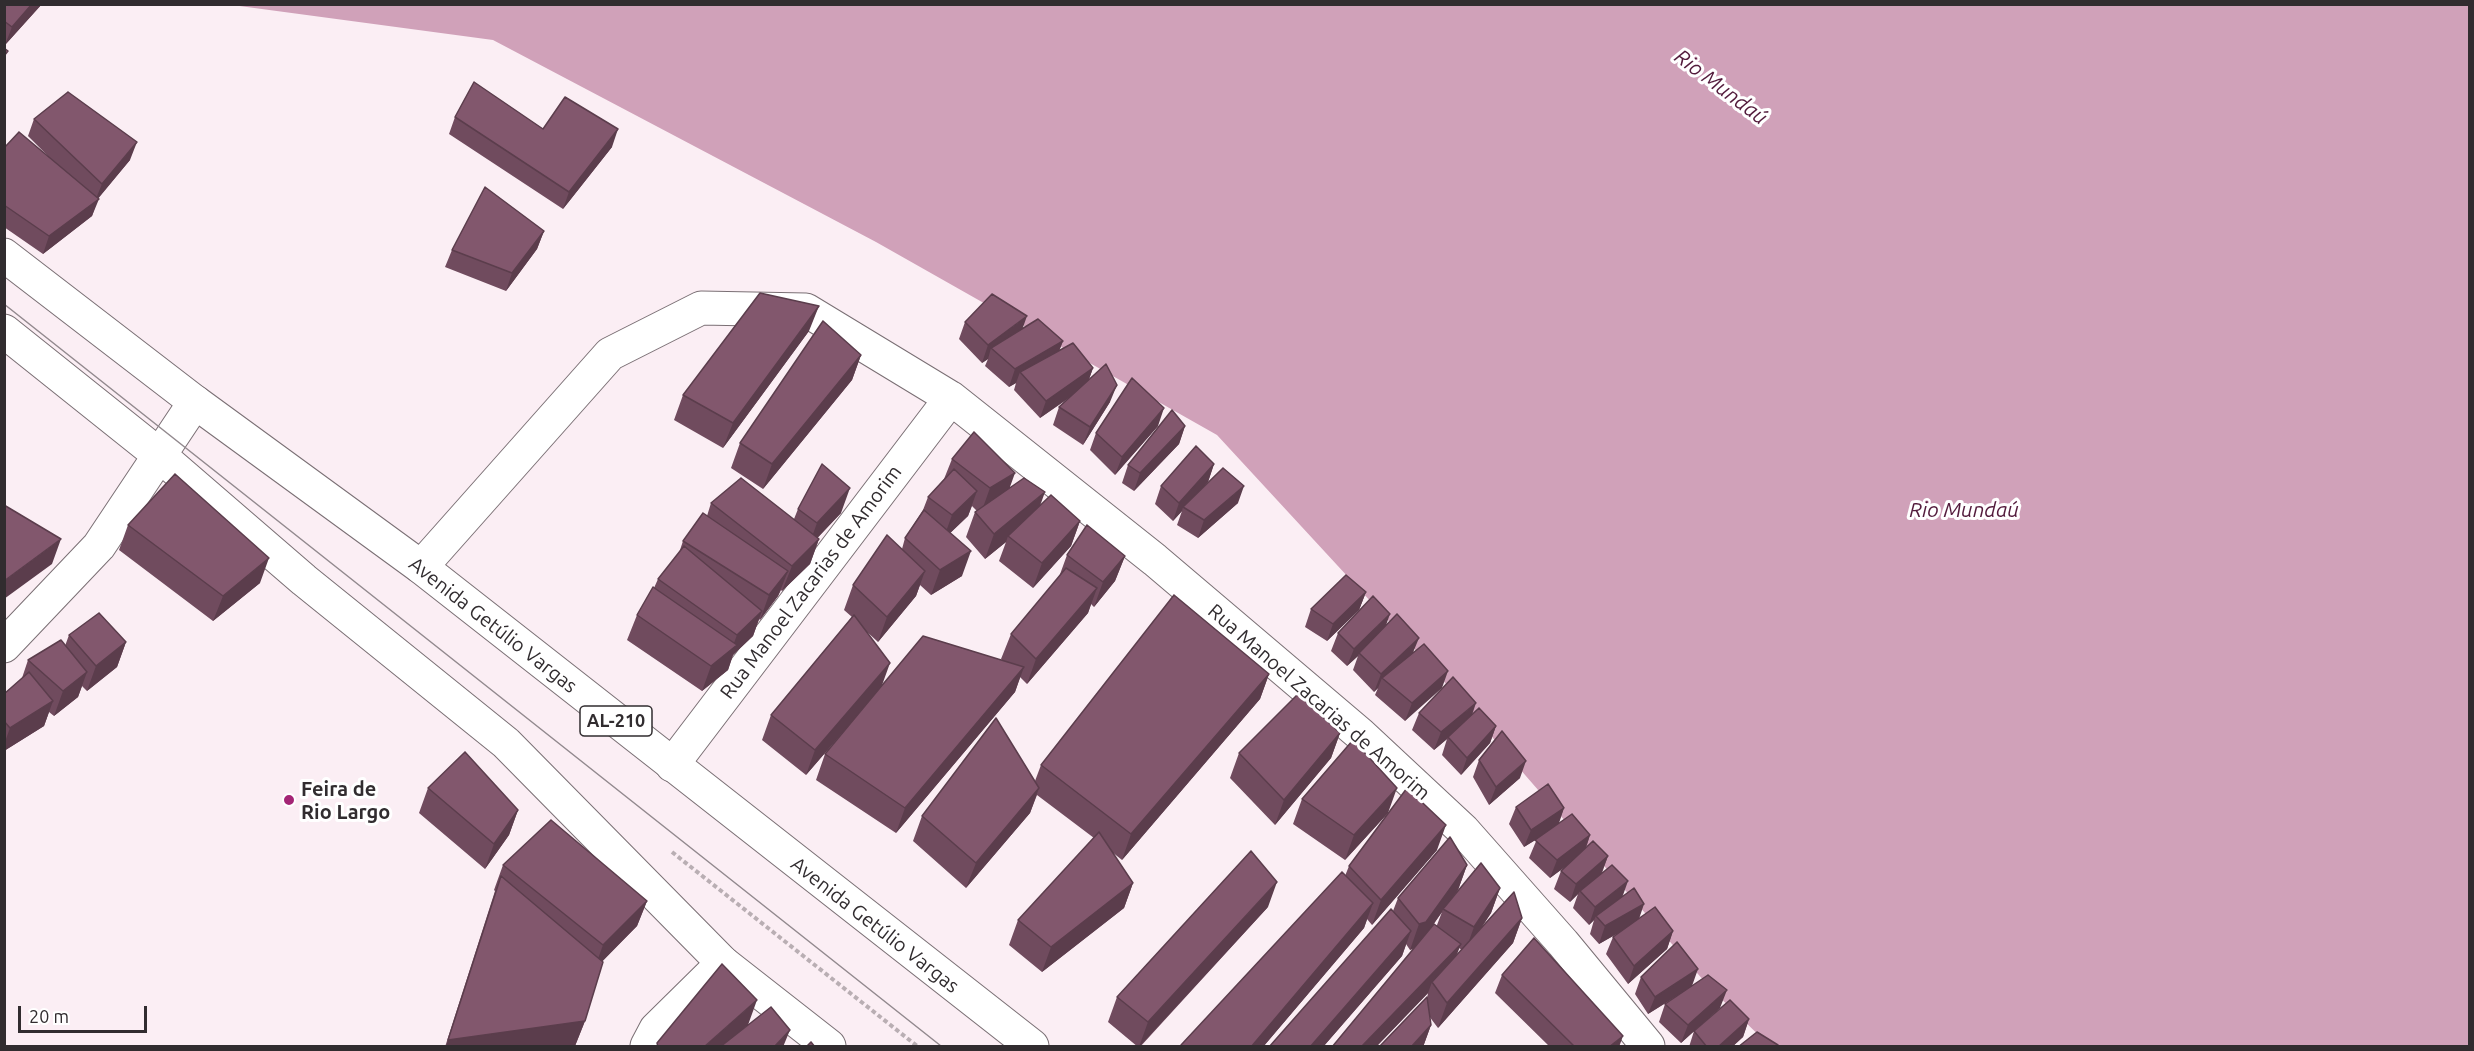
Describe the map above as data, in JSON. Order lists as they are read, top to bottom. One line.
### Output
{"streets":{"main road":["Rua Manoel Zacarias de Amorim","Avenida Getúlio Vargas","AL-210"]},"crossings":[["Rua Manoel Zacarias de Amorim","Avenida Getúlio Vargas"]],"water":["Rio Mundaú"],"places":["Feira de Rio Largo"],"scale_bar":"20 m"}
